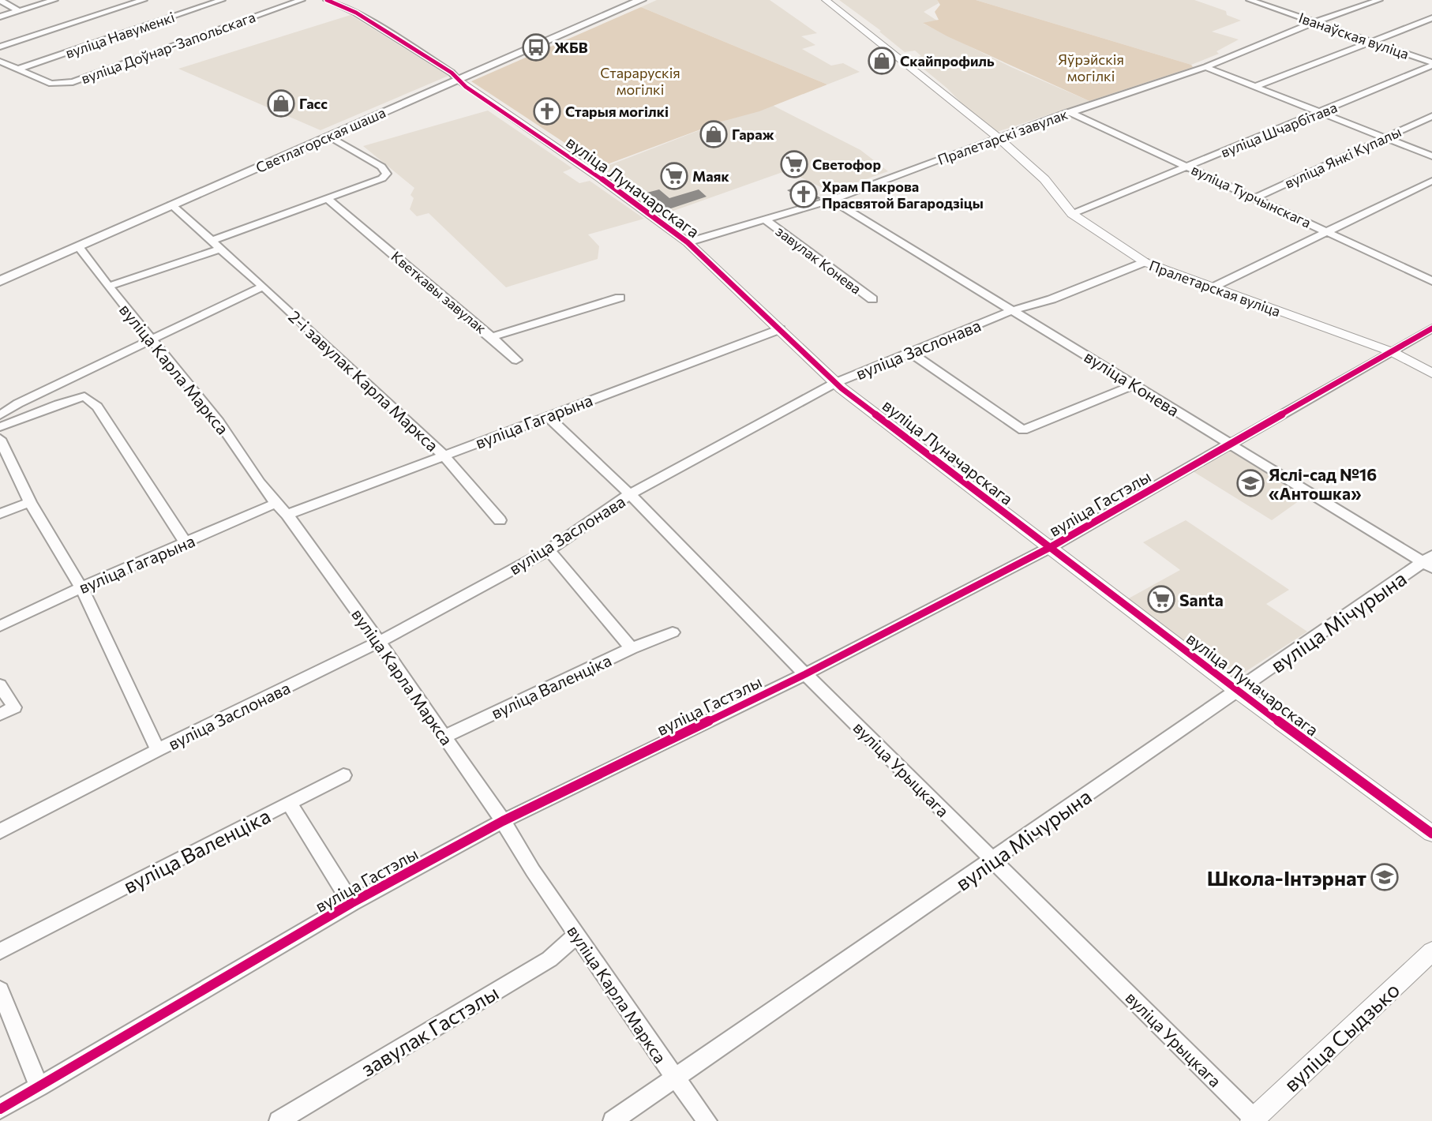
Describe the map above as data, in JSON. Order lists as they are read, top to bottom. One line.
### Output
{"streets":{"main road":["Светлагорская шаша"],"street":["вуліца Навуменкі","Іванаўская вуліца","вуліца Доўнар-Запольскага","вуліца Шчарбітава","Пралетарскі завулак","вуліца Янкі Купалы","вуліца Луначарскага","вуліца Турчынскага","завулак Конева","Пралетарская вуліца","Кветкавы завулак","вуліца Заслонава","вуліца Карла Маркса","2-і завулак Карла Маркса","вуліца Конева","вуліца Гагарына","вуліца Гастэлы","вуліца Мічурына","вуліца Валенціка","вуліца Урыцкага","завулак Гастэлы","вуліца Сыдзько"]},"crossings":[["вуліца Навуменкі","вуліца Доўнар-Запольскага"],["Іванаўская вуліца","вуліца Шчарбітава"],["Іванаўская вуліца","Пралетарскі завулак"],["вуліца Шчарбітава","вуліца Турчынскага"],["вуліца Шчарбітава","Пралетарская вуліца"],["Пралетарскі завулак","вуліца Луначарскага"],["Пралетарскі завулак","вуліца Турчынскага"],["Пралетарскі завулак","завулак Конева"],["Пралетарскі завулак","Пралетарская вуліца"],["Пралетарскі завулак","вуліца Конева"],["Светлагорская шаша","вуліца Луначарскага"],["Светлагорская шаша","вуліца Карла Маркса"],["Светлагорская шаша","2-і завулак Карла Маркса"],["вуліца Янкі Купалы","вуліца Турчынскага"],["вуліца Луначарскага","вуліца Заслонава"],["вуліца Луначарскага","вуліца Гагарына"],["вуліца Луначарскага","вуліца Гастэлы"],["вуліца Луначарскага","вуліца Мічурына"],["Пралетарская вуліца","вуліца Заслонава"],["Пралетарская вуліца","вуліца Гастэлы"],["вуліца Заслонава","вуліца Карла Маркса"],["вуліца Заслонава","вуліца Конева"],["вуліца Заслонава","вуліца Валенціка"],["вуліца Заслонава","вуліца Урыцкага"],["вуліца Карла Маркса","вуліца Гагарына"],["вуліца Карла Маркса","вуліца Гастэлы"],["вуліца Карла Маркса","вуліца Мічурына"],["вуліца Карла Маркса","вуліца Валенціка"],["вуліца Карла Маркса","завулак Гастэлы"],["2-і завулак Карла Маркса","вуліца Гагарына"],["вуліца Конева","вуліца Гастэлы"],["вуліца Конева","вуліца Мічурына"],["вуліца Гагарына","вуліца Урыцкага"],["вуліца Гастэлы","вуліца Валенціка"],["вуліца Гастэлы","вуліца Урыцкага"],["вуліца Мічурына","вуліца Урыцкага"],["вуліца Урыцкага","вуліца Сыдзько"]],"parks":["Яўрэйскія могілкі","Старарускія могілкі"],"places":{"bus stop":["ЖБВ"],"shop":["Скайпрофиль","Гасс","Гараж"],"church":["Старыя могілкі","Храм Пакрова Прасвятой Багародзіцы"],"supermarket":["Светофор","Маяк","Santa"],"school or university":["Яслі-сад №16 «Антошка»","Школа-Інтэрнат"]}}
